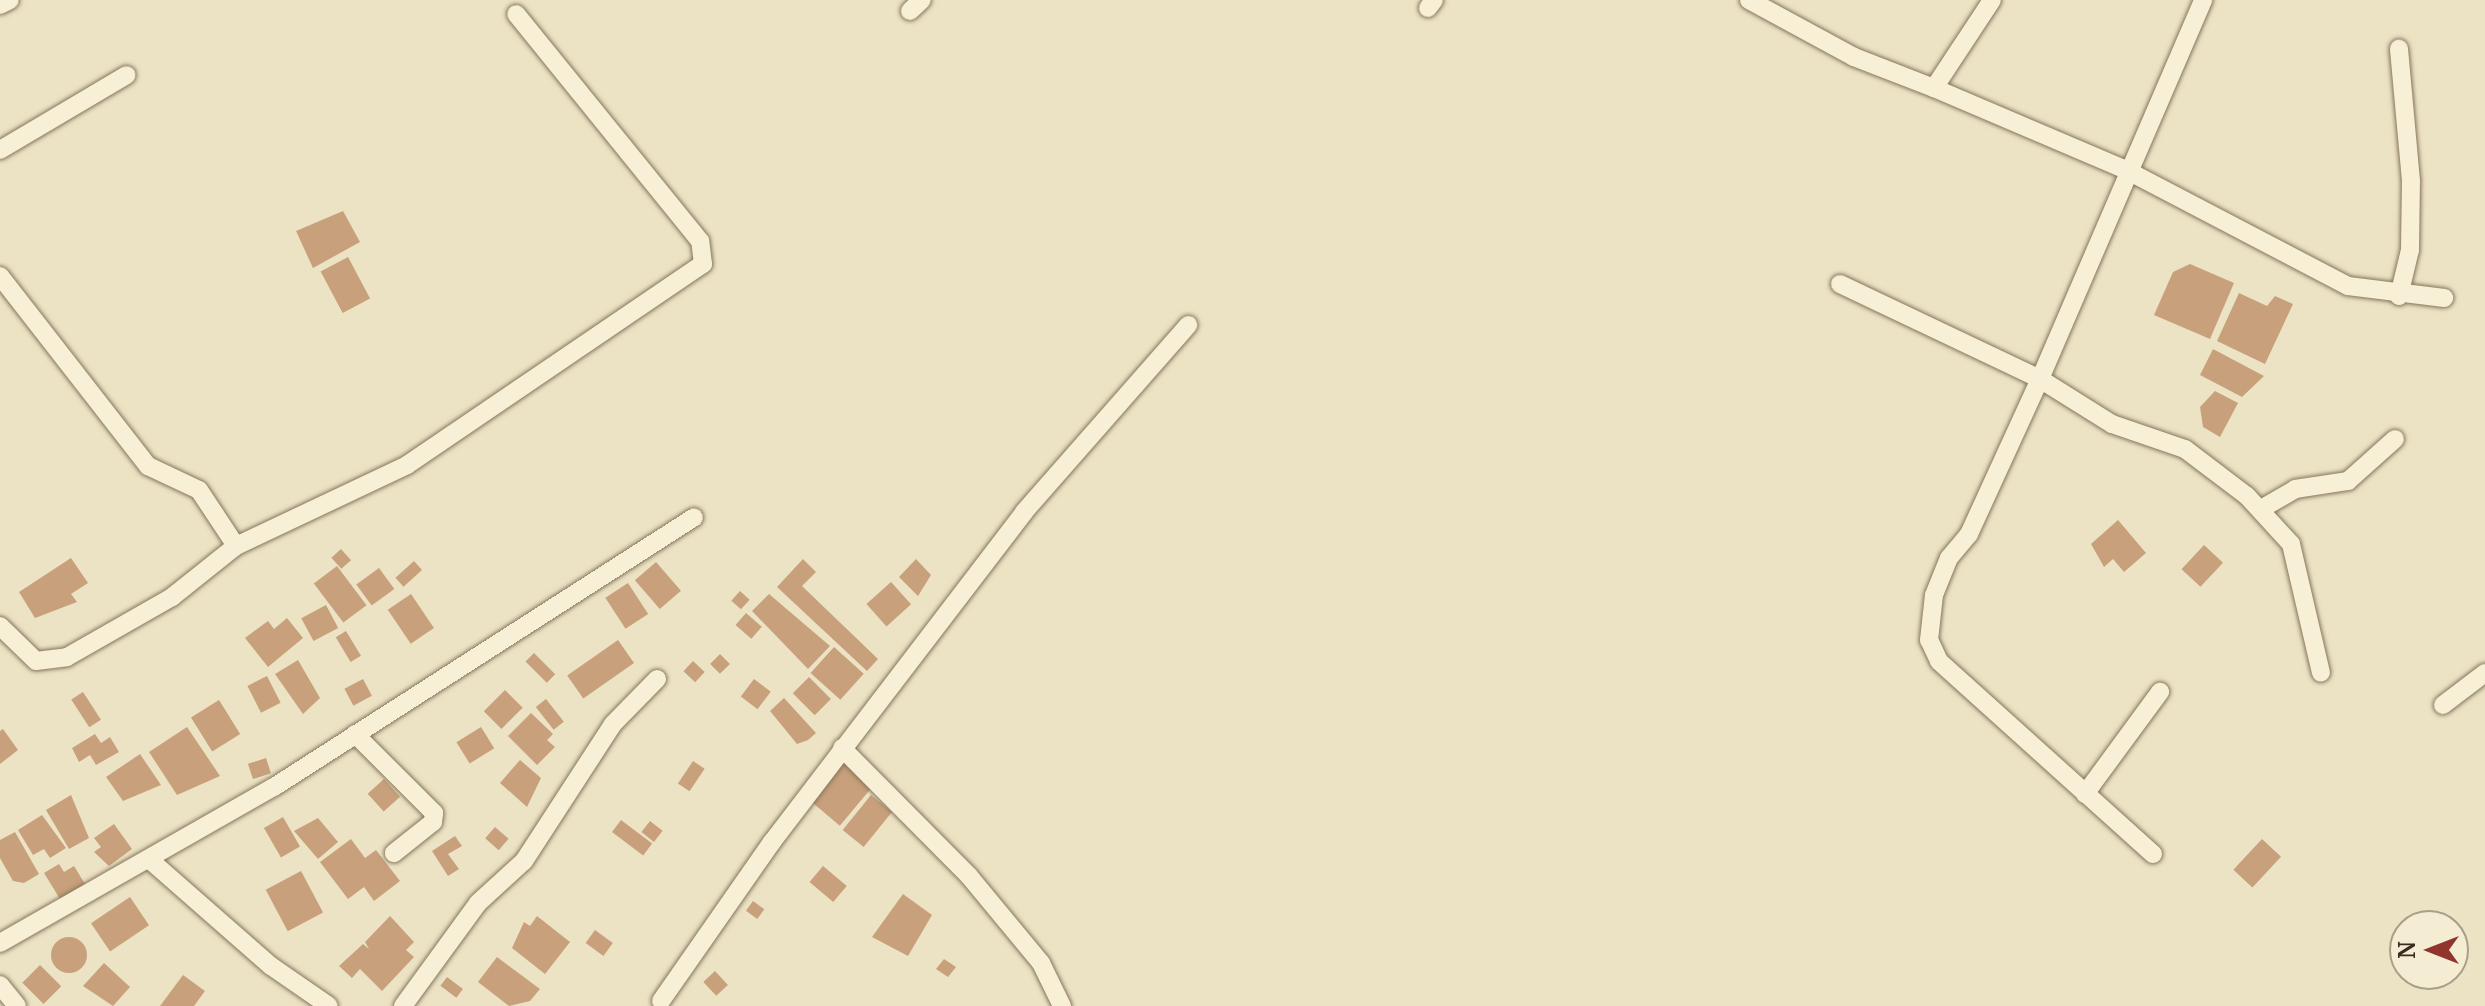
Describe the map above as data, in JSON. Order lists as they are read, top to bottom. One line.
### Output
{"north":"left"}
